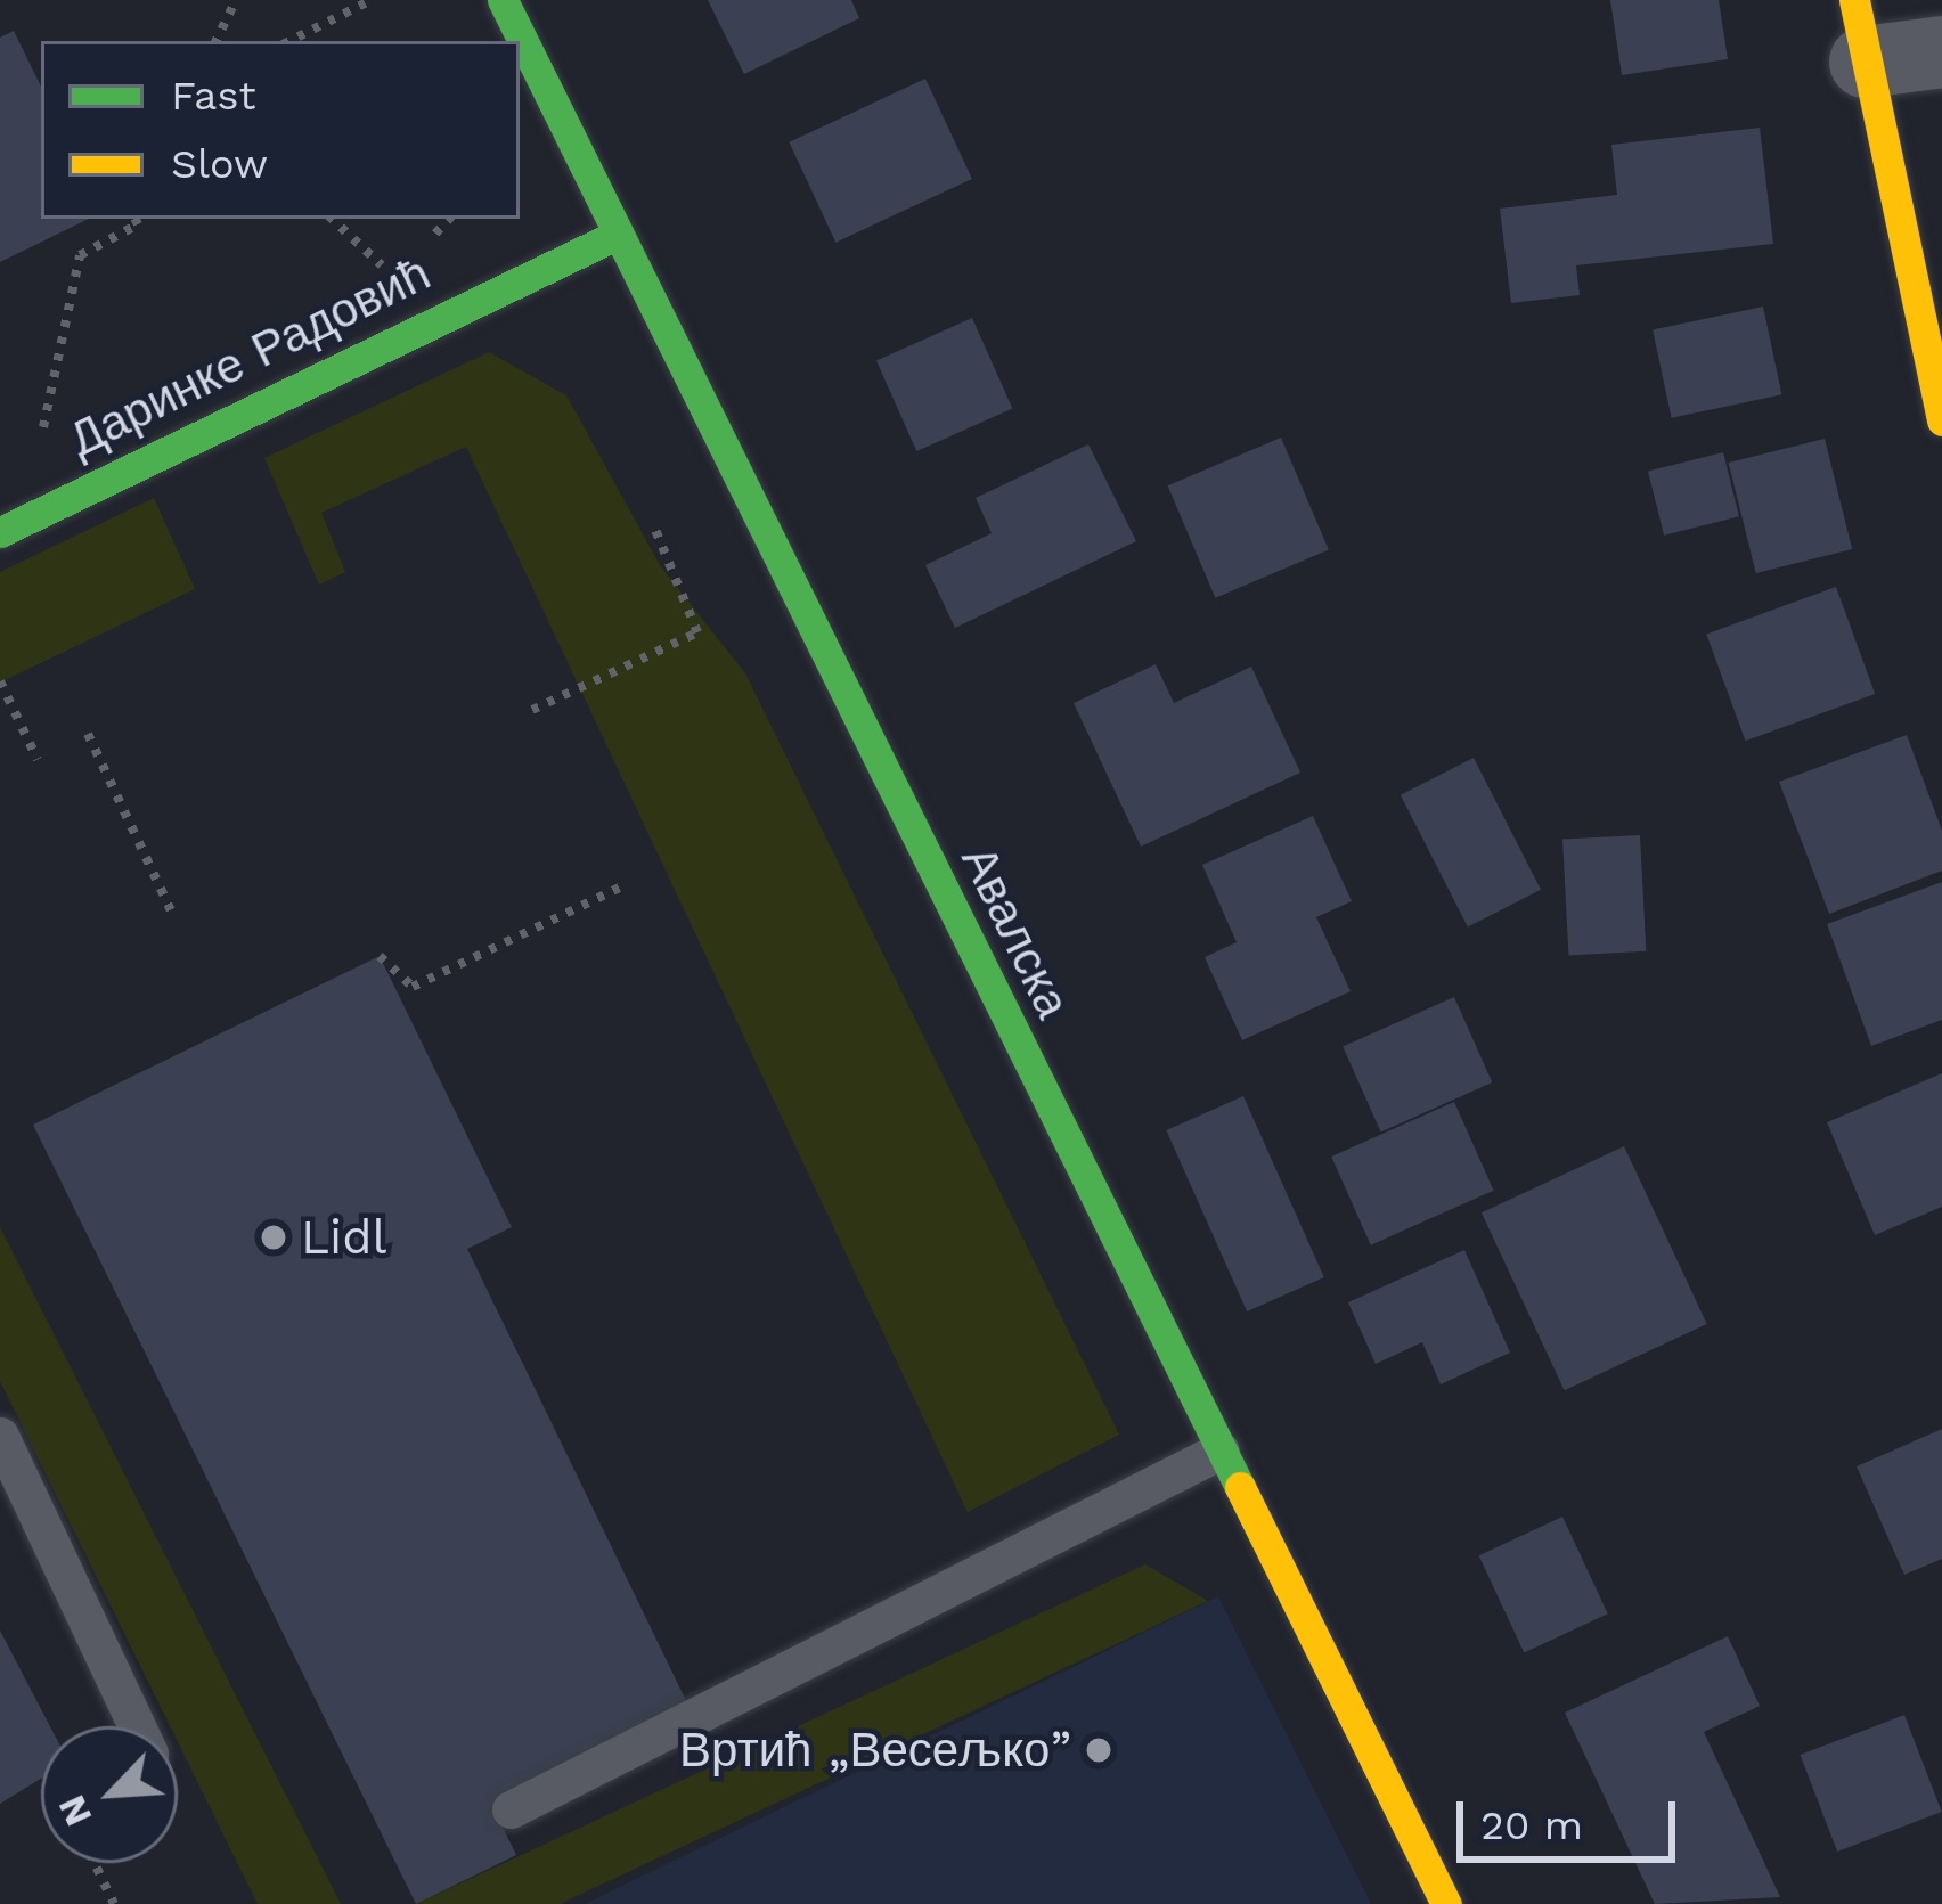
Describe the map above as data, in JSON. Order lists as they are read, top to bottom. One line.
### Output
{"streets":{"main road":["Даринке Радовић","Авалска"]},"crossings":[["Даринке Радовић","Авалска"]],"places":["Lidl","Вртић „Весељко”"],"legend":["Fast","Slow"],"scale_bar":"20 m","north":"bottom left"}
